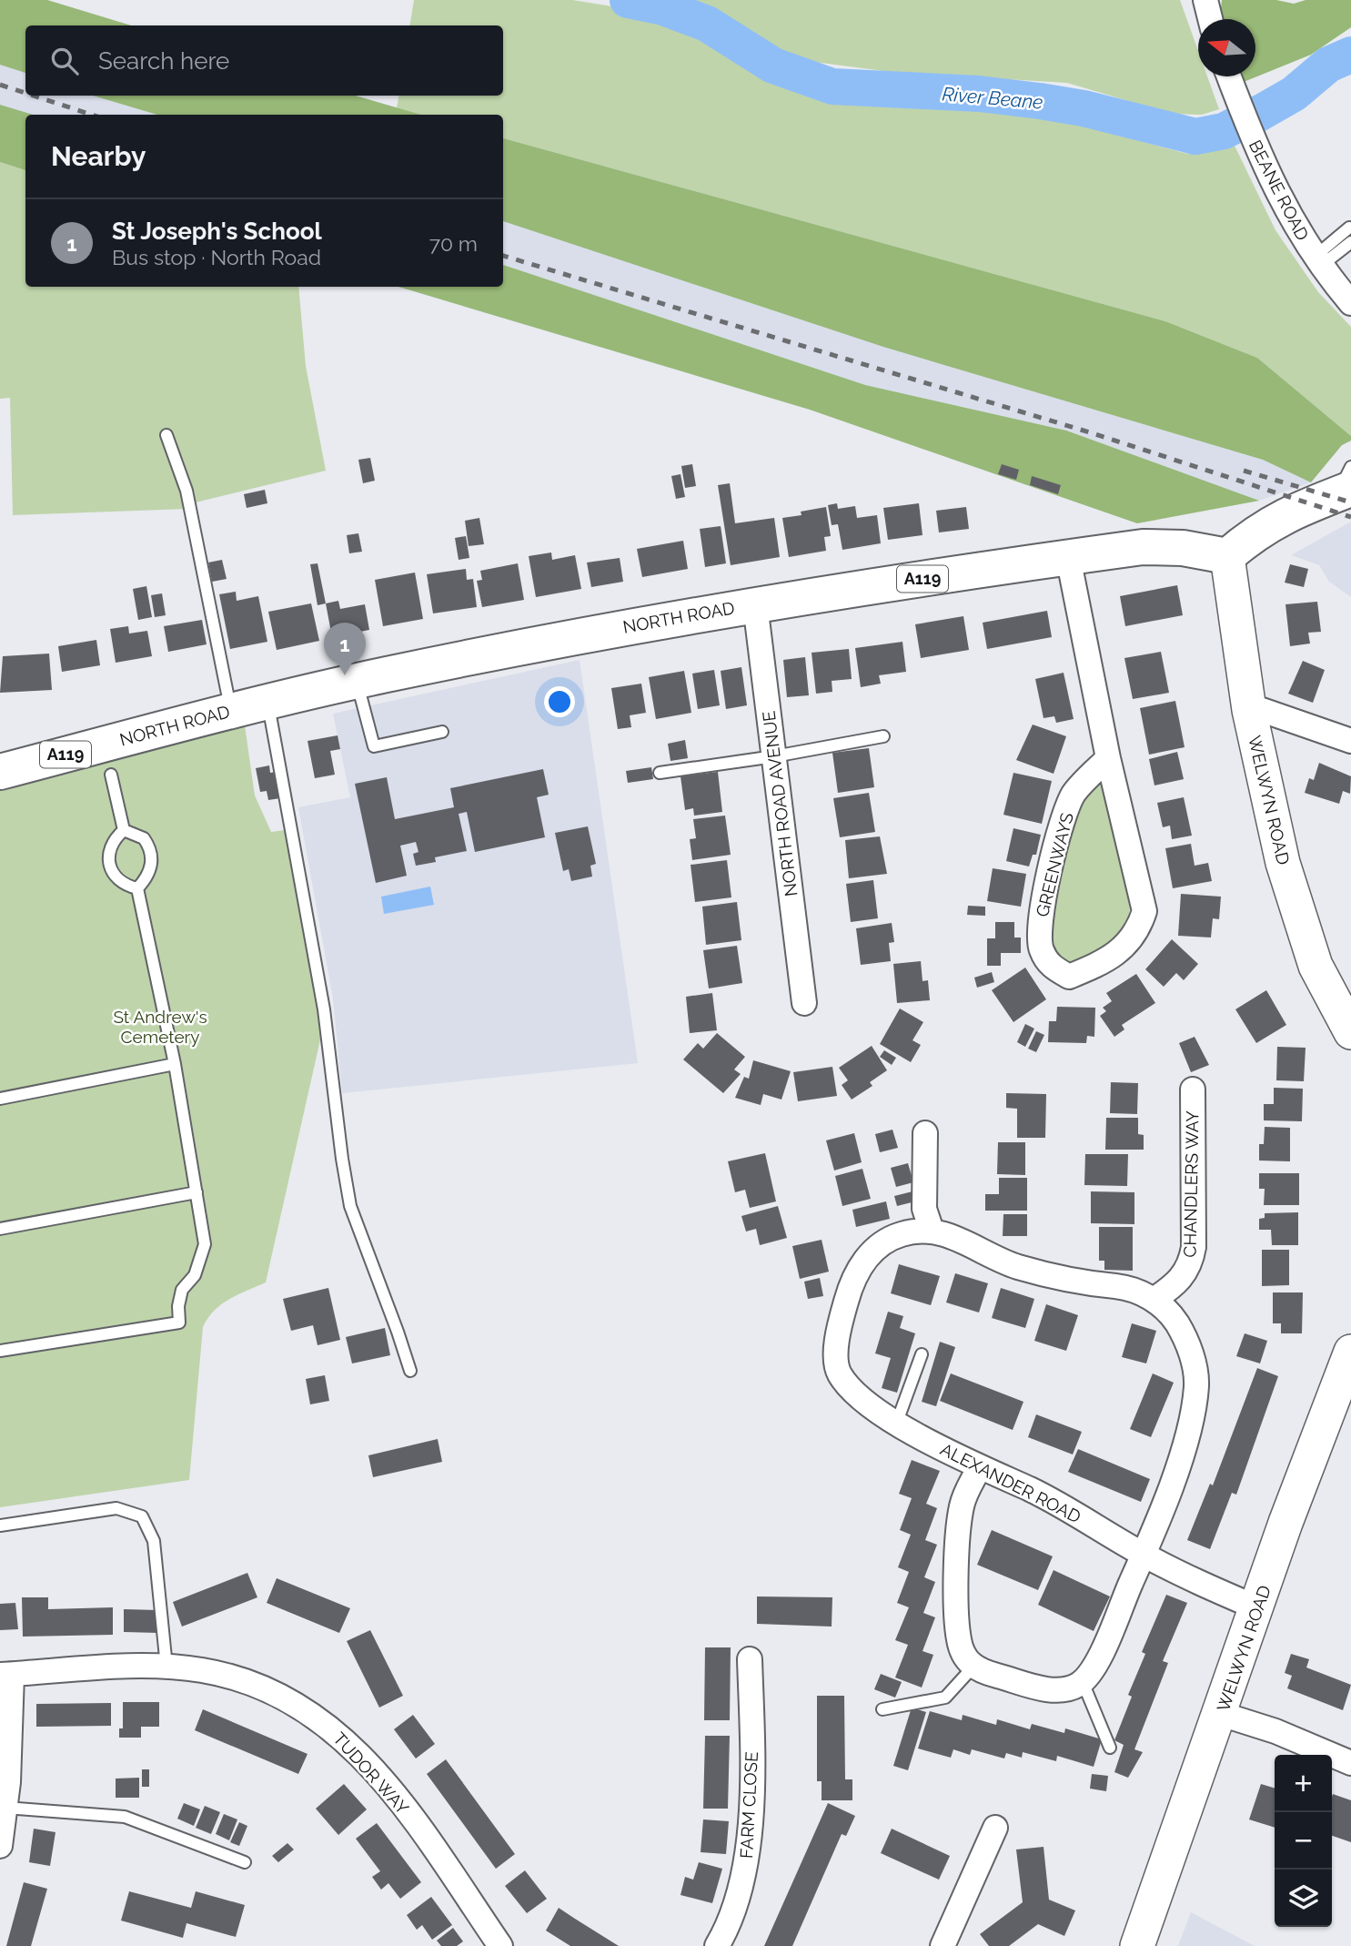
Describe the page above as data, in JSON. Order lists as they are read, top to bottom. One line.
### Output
{"streets":{"main road":["A119","NORTH ROAD","WELWYN ROAD"],"street":["BEANE ROAD","NORTH ROAD AVENUE","GREENWAYS","CHANDLERS WAY","ALEXANDER ROAD","TUDOR WAY","FARM CLOSE"]},"crossings":[["NORTH ROAD","WELWYN ROAD"],["NORTH ROAD","NORTH ROAD AVENUE"],["NORTH ROAD","GREENWAYS"],["WELWYN ROAD","ALEXANDER ROAD"]],"water":["River Beane"],"parks":["St Andrew's Cemetery"],"north":"left","page":{"search":"Search here","heading":"Nearby","list":[{"mark":"1","name":"St Joseph's School","note":"Bus stop · North Road","value":"70 m"}],"pins":"1","map_buttons":["+","−"]}}
